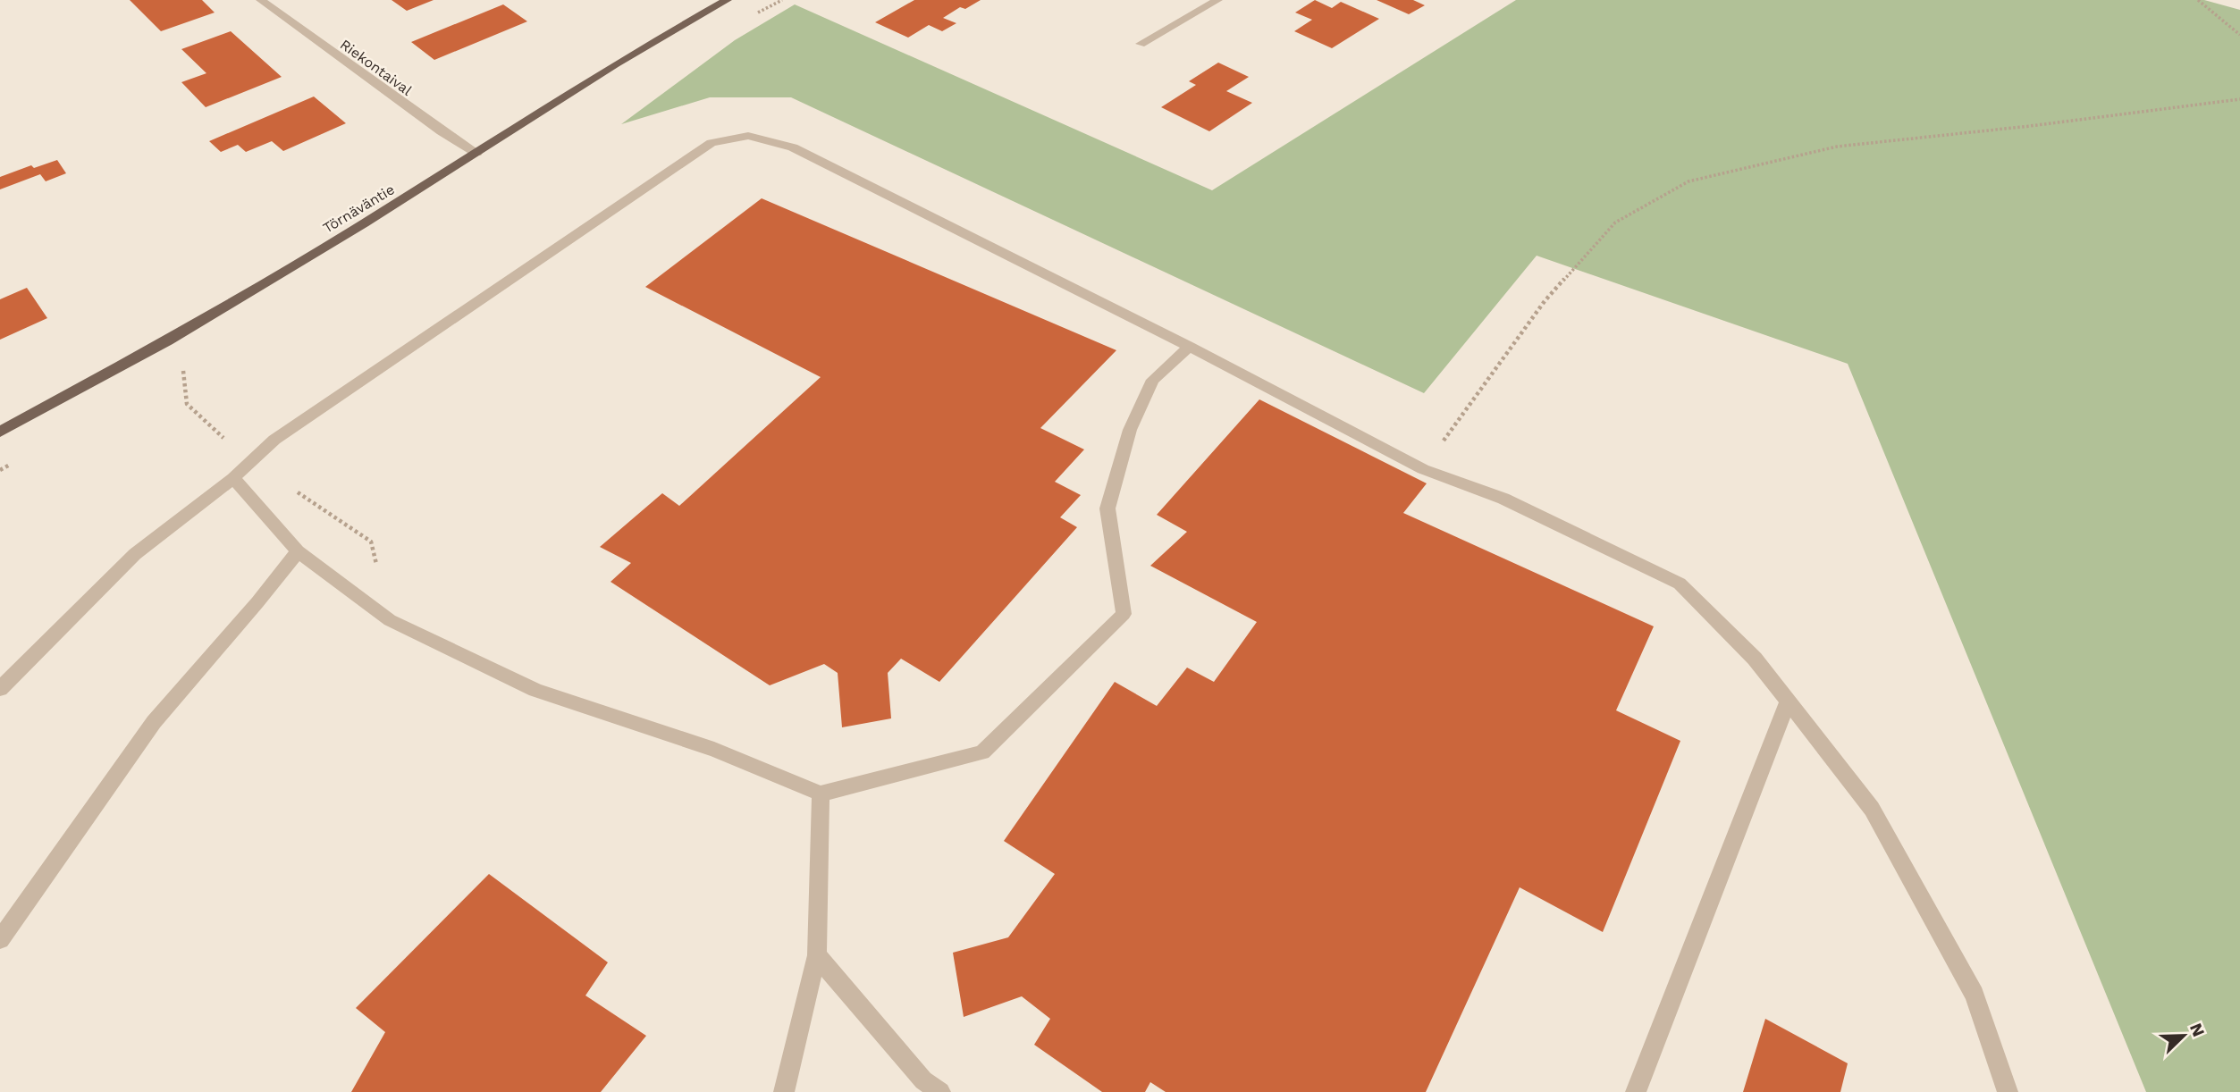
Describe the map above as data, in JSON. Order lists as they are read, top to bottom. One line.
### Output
{"streets":{"main road":["Törnäväntie"],"street":["Riekontaival"]},"crossings":[["Riekontaival","Törnäväntie"]],"north":"top right"}
